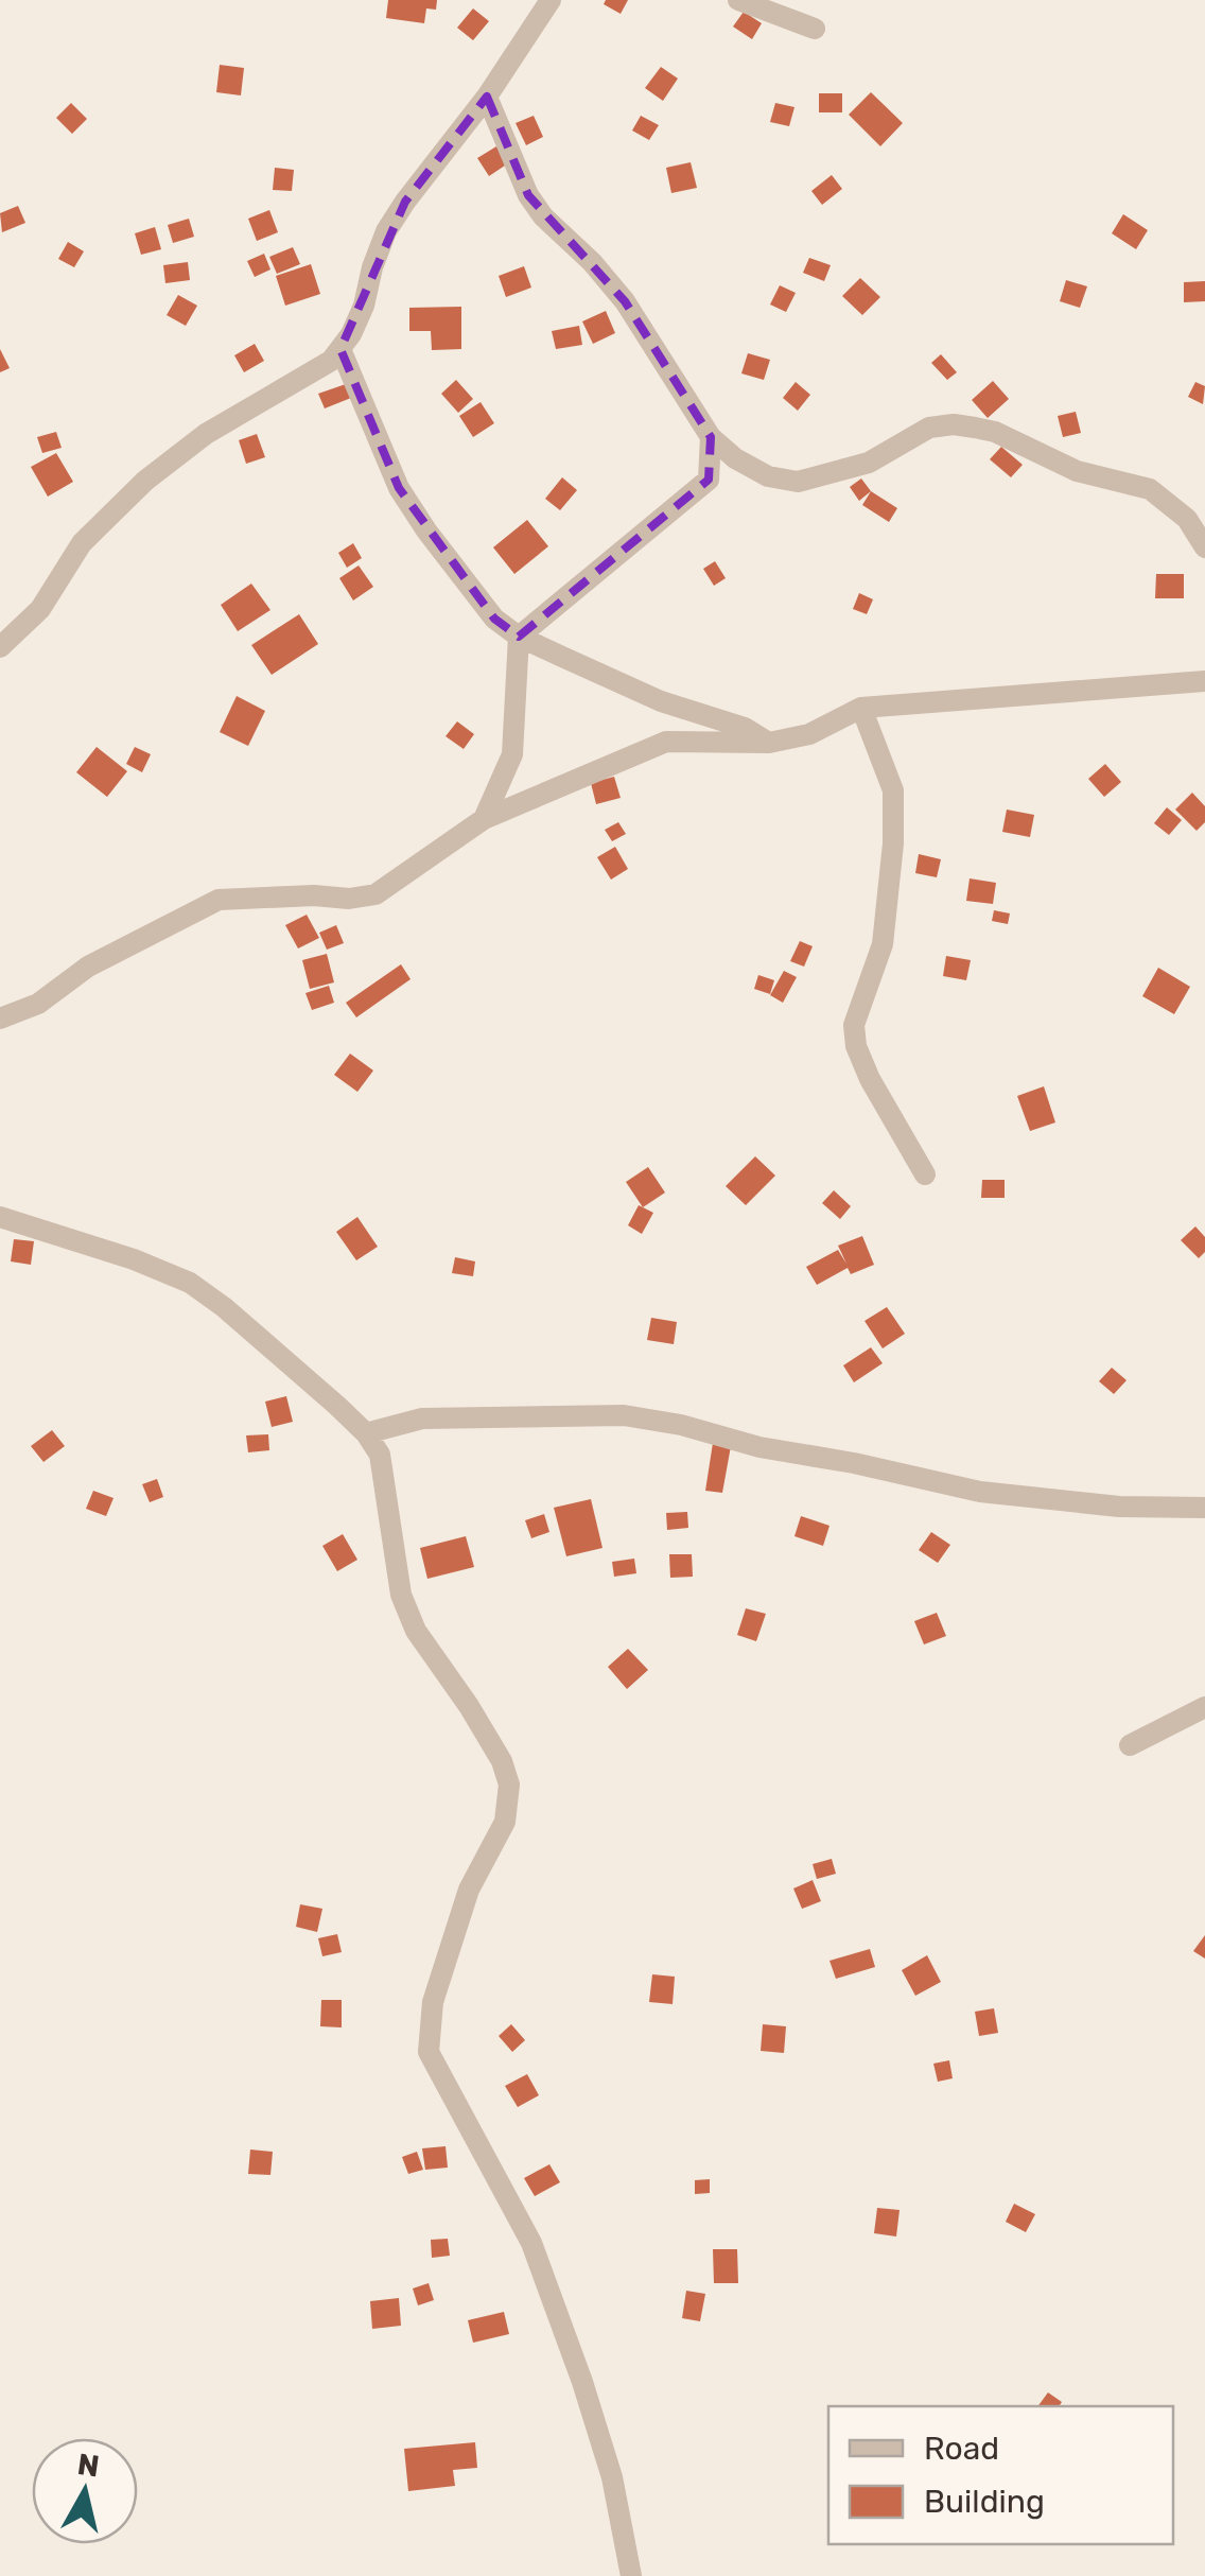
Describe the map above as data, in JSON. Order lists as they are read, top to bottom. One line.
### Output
{"legend":["Road","Building"],"north":"top"}
